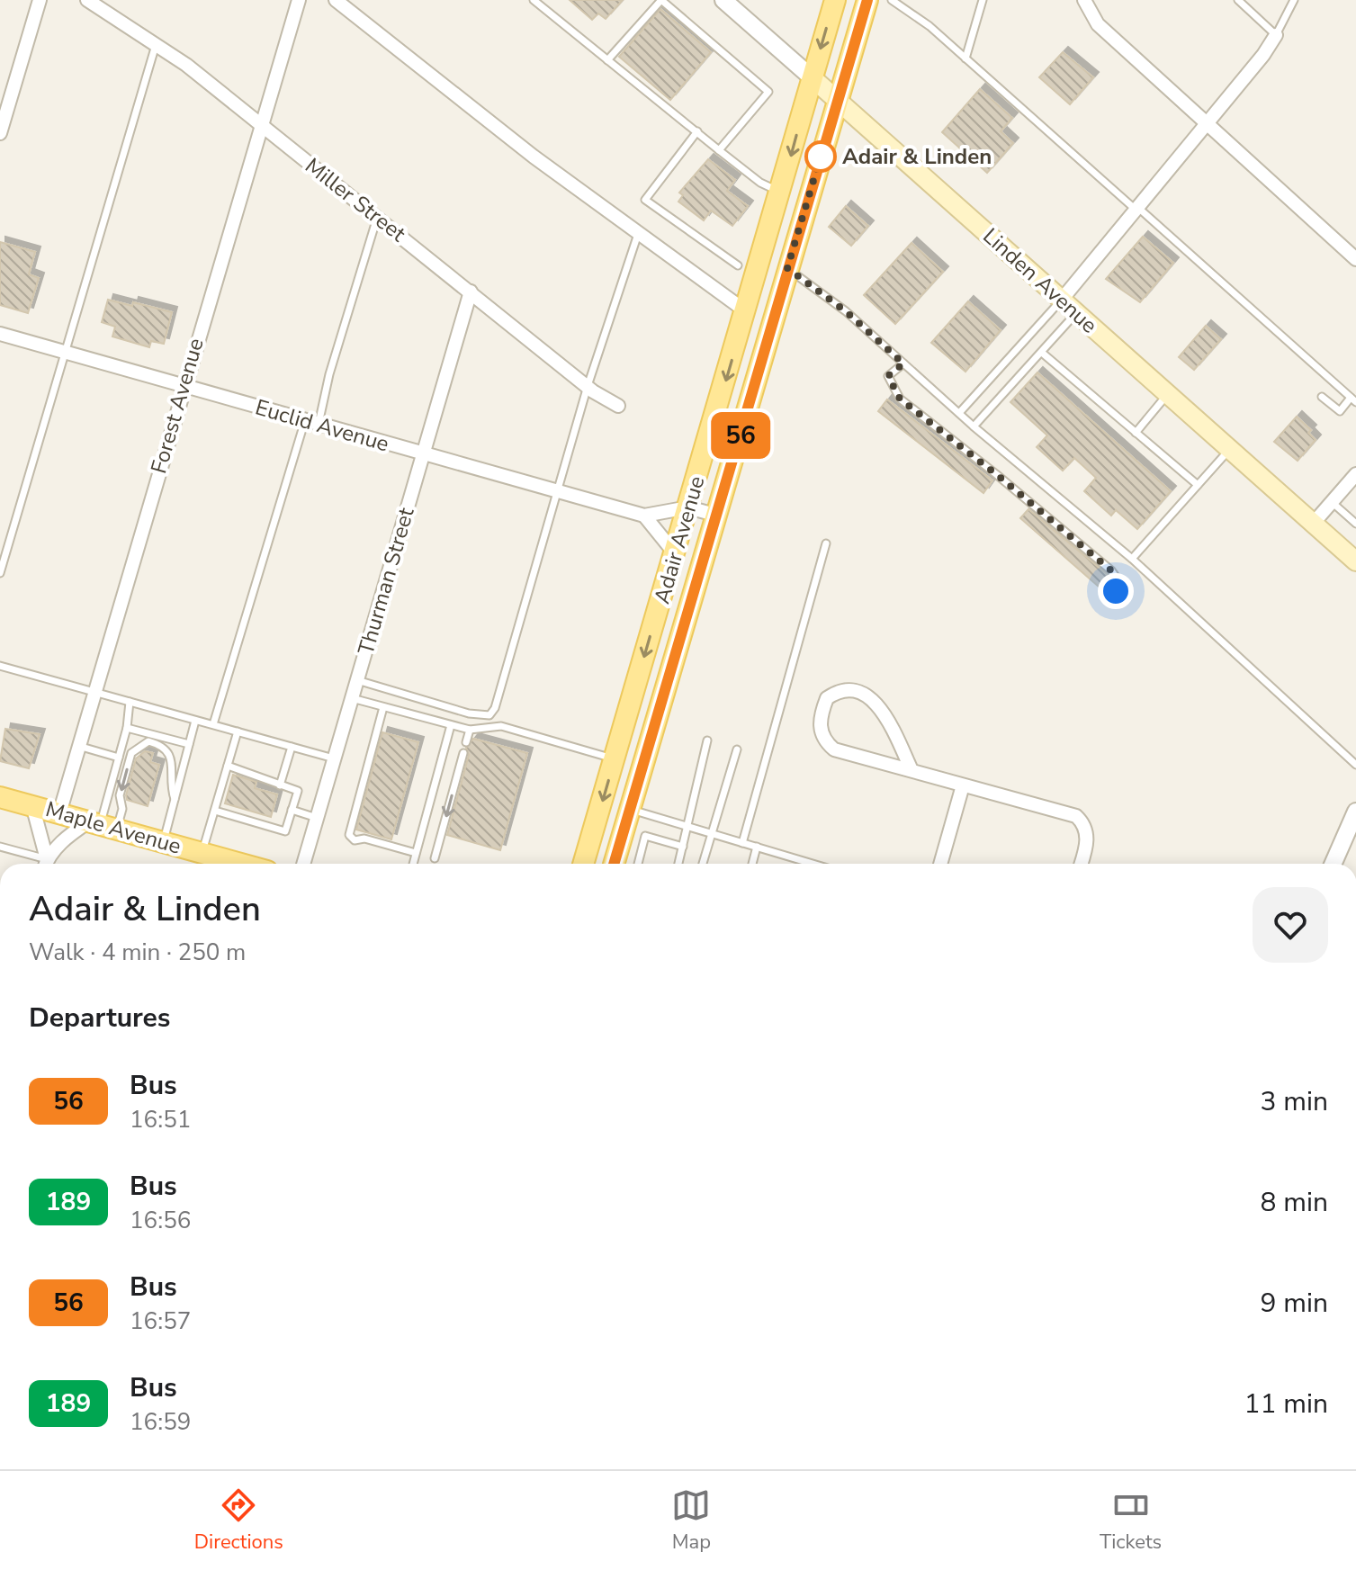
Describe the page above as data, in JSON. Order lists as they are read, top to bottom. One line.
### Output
{"streets":{"main road":["Linden Avenue","Adair Avenue","Maple Avenue"],"street":["Miller Street","Forest Avenue","Euclid Avenue","Thurman Street"]},"crossings":[["Miller Street","Forest Avenue"],["Miller Street","Thurman Street"],["Linden Avenue","Adair Avenue"],["Forest Avenue","Euclid Avenue"],["Forest Avenue","Maple Avenue"],["Euclid Avenue","Adair Avenue"],["Euclid Avenue","Thurman Street"]],"places":["Adair & Linden"],"lines":["bus line 56"],"page":{"on_map":"56","heading":[["Adair & Linden","Walk · 4 min · 250 m"],"Departures"],"list":[{"mark":"56","name":"Bus","note":"16:51","value":"3 min"},{"mark":"189","name":"Bus","note":"16:56","value":"8 min"},{"mark":"56","name":"Bus","note":"16:57","value":"9 min"},{"mark":"189","name":"Bus","note":"16:59","value":"11 min"}],"tabs":["Directions","Map","Tickets"]}}
